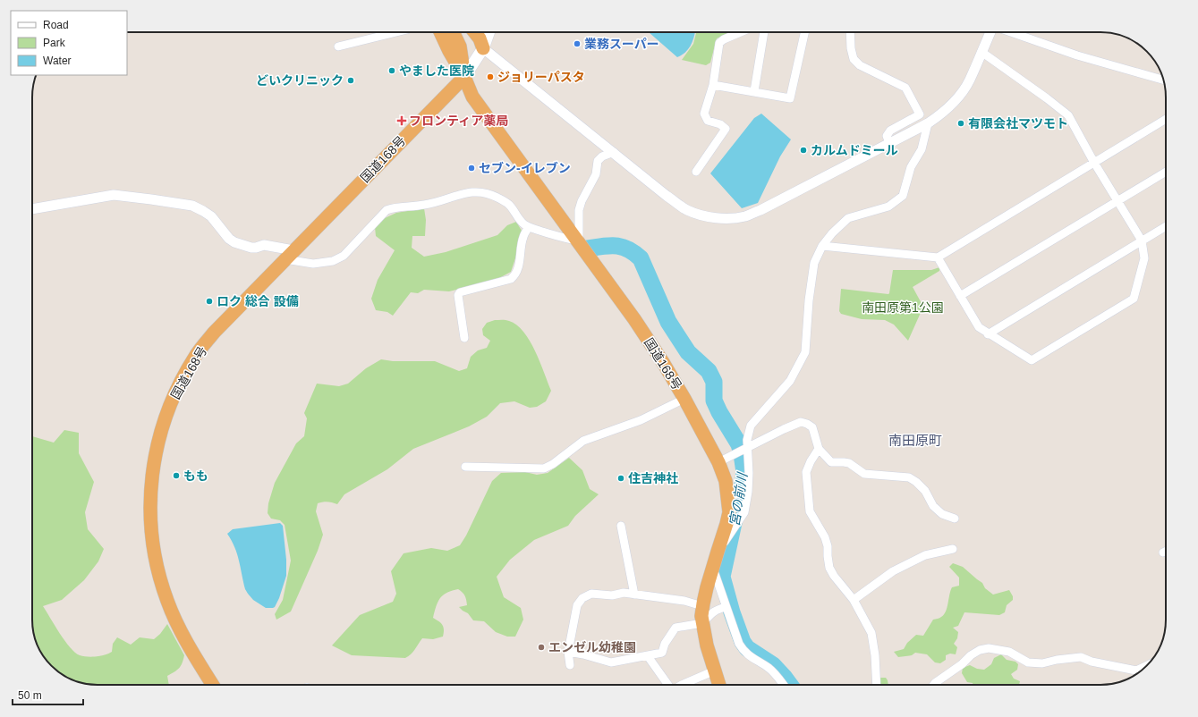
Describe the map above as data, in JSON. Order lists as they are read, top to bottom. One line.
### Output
{"streets":{"highway":["国道168号"]},"districts":["南田原町"],"water":["宮の前川"],"parks":["南田原第1公園"],"places":{"other":["業務スーパー","やました医院","ジョリーパスタ","どいクリニック","有限会社マツモト","カルムドミール","セブン-イレブン","ロク 総合 設備","もも","住吉神社","エンゼル幼稚園"],"health":["フロンティア薬局"]},"legend":["Road","Park","Water"],"scale_bar":"50 m"}
